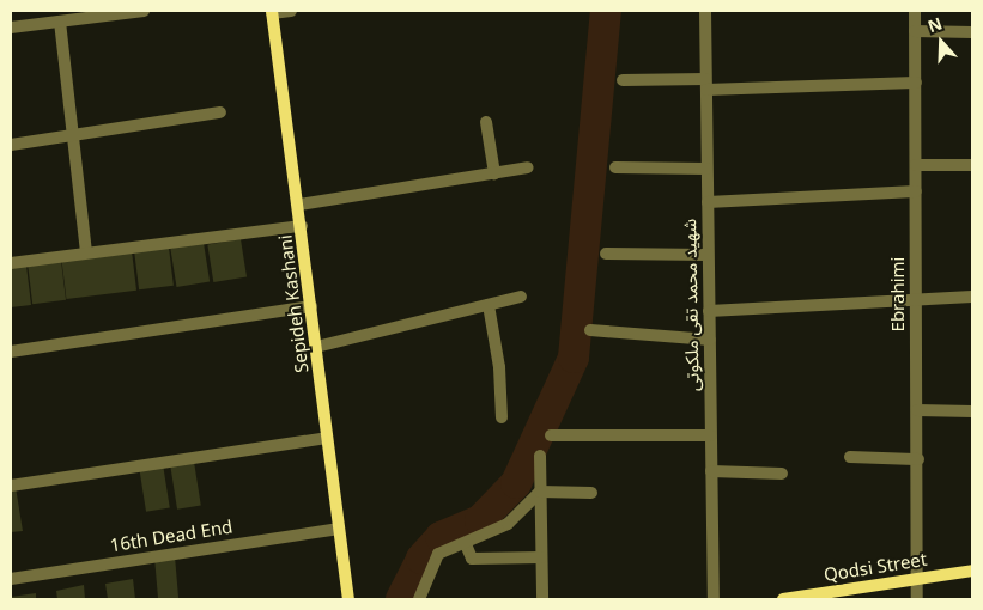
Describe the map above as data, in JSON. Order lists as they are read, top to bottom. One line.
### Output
{"streets":{"street":["Ebrahimi","Sepideh Kashani","شهید محمد تقی ملکوتی","16th Dead End","Qodsi Street"]},"crossings":[["Ebrahimi","Qodsi Street"],["Sepideh Kashani","16th Dead End"]],"north":"top"}
